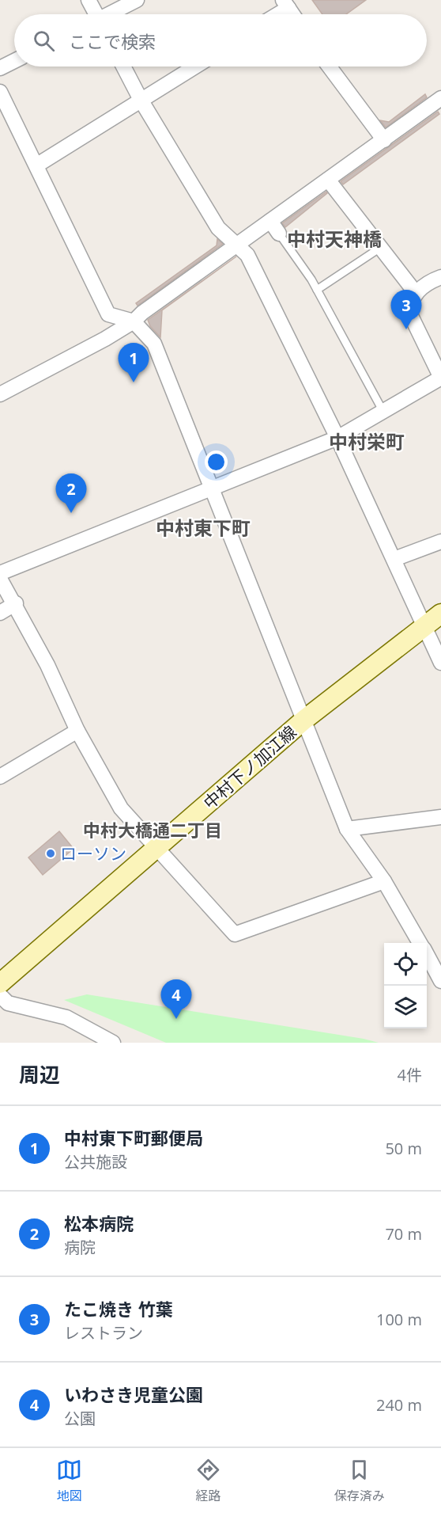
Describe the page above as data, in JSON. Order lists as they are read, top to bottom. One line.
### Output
{"streets":{"main road":["中村下ノ加江線"]},"districts":["中村天神橋","中村栄町","中村東下町","中村大橋通二丁目"],"places":["ローソン"],"page":{"search":"ここで検索","pins":["3","1","2","4"],"heading":["周辺","4件"],"list":[{"mark":"1","name":"中村東下町郵便局","note":"公共施設","value":"50 m"},{"mark":"2","name":"松本病院","note":"病院","value":"70 m"},{"mark":"3","name":"たこ焼き 竹葉","note":"レストラン","value":"100 m"},{"mark":"4","name":"いわさき児童公園","note":"公園","value":"240 m"}],"nav":["地図","経路","保存済み"]}}
